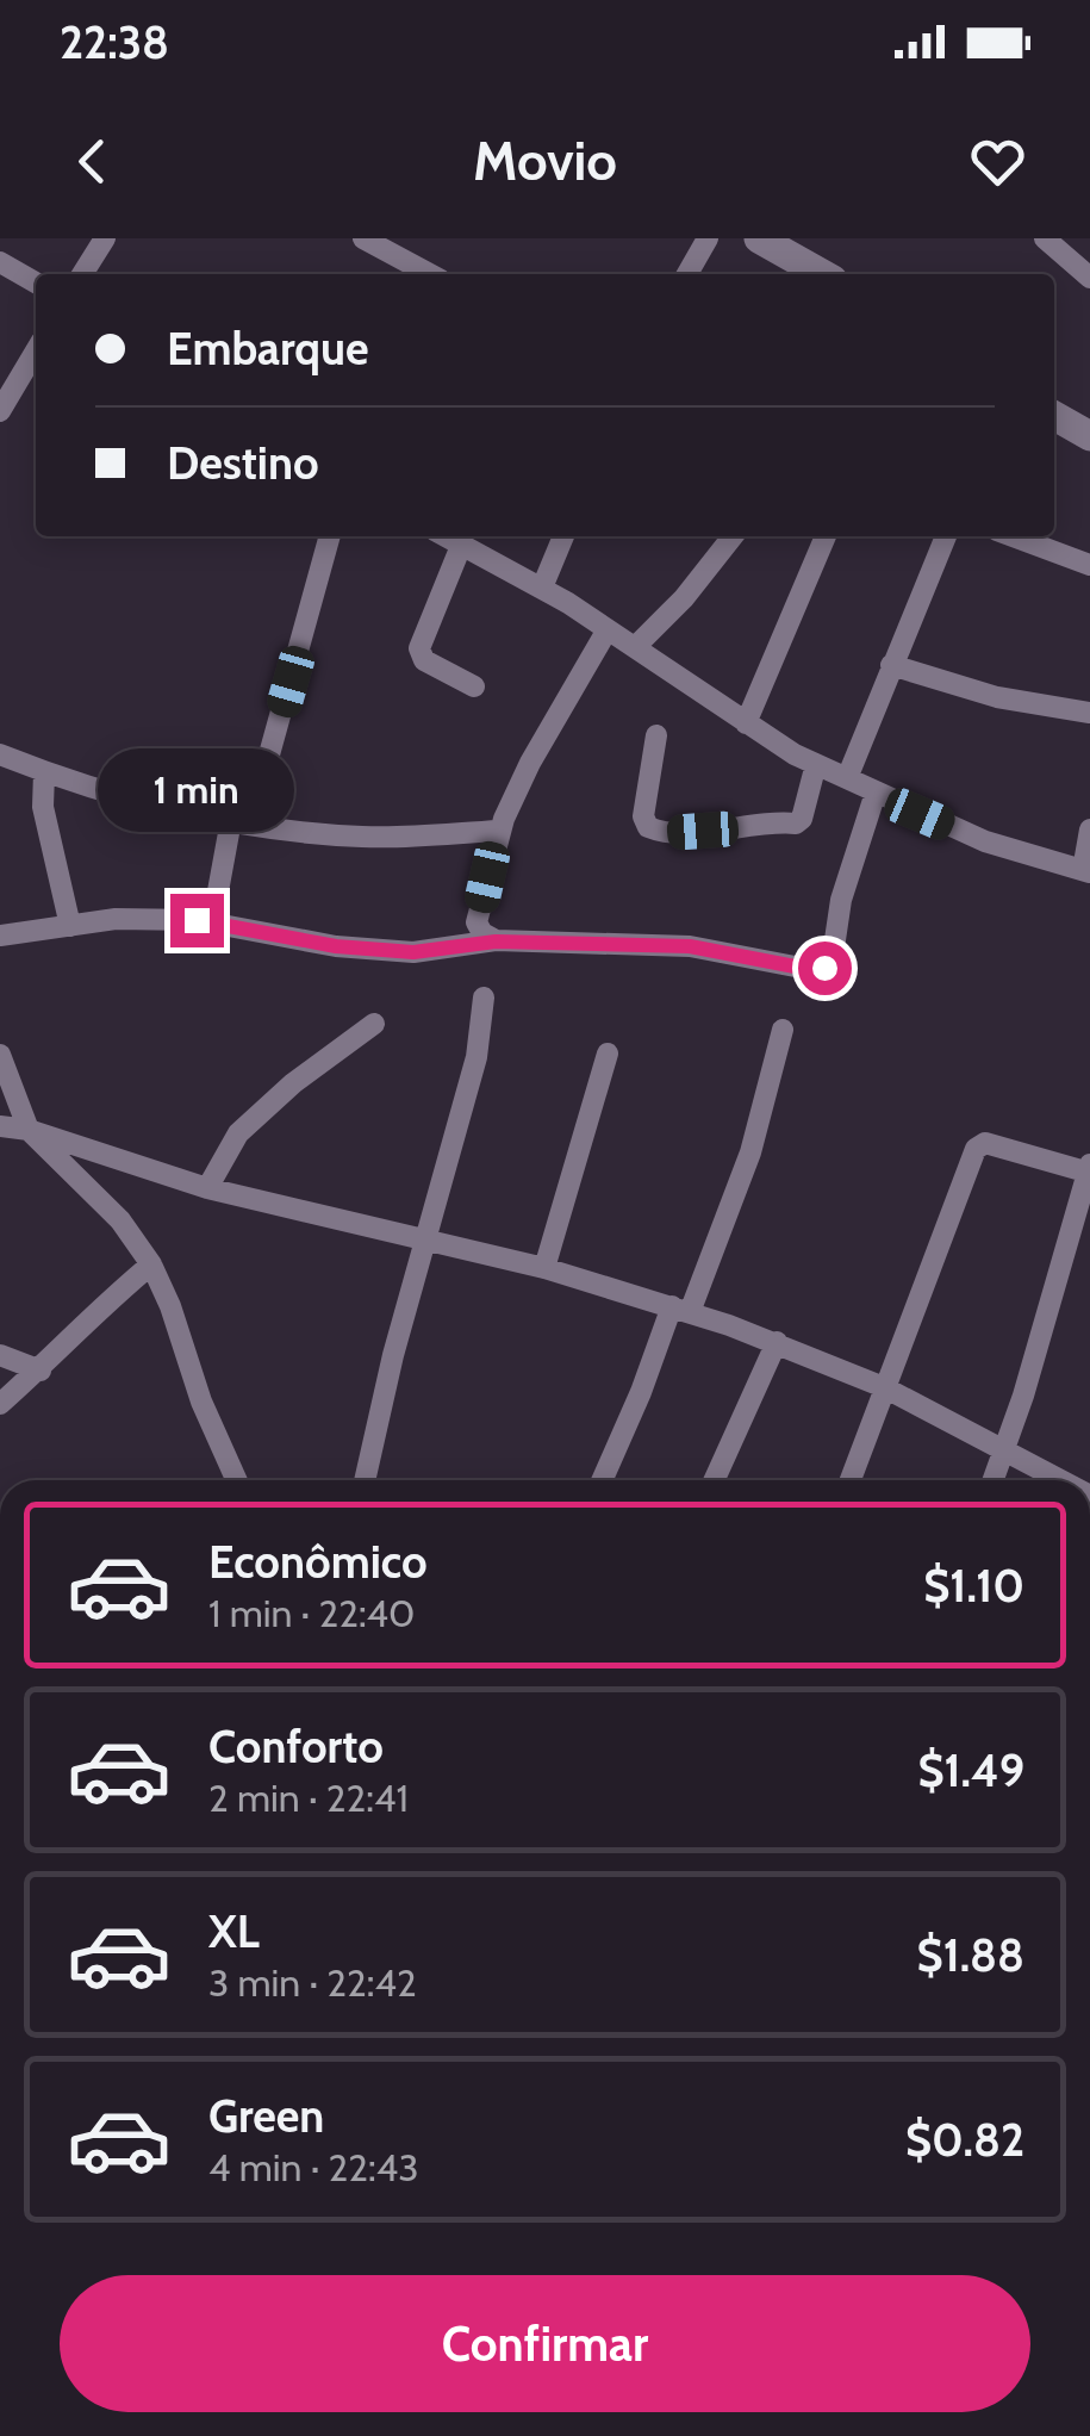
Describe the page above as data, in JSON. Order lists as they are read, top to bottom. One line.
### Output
{"page":{"status":"22:38","header":"Movio","banner":["Embarque","Destino"],"bubble":"1 min","list":[{"name":"Econômico","note":"1 min · 22:40","value":"$1.10"},{"name":"Conforto","note":"2 min · 22:41","value":"$1.49"},{"name":"XL","note":"3 min · 22:42","value":"$1.88"},{"name":"Green","note":"4 min · 22:43","value":"$0.82"}],"buttons":"Confirmar"}}
